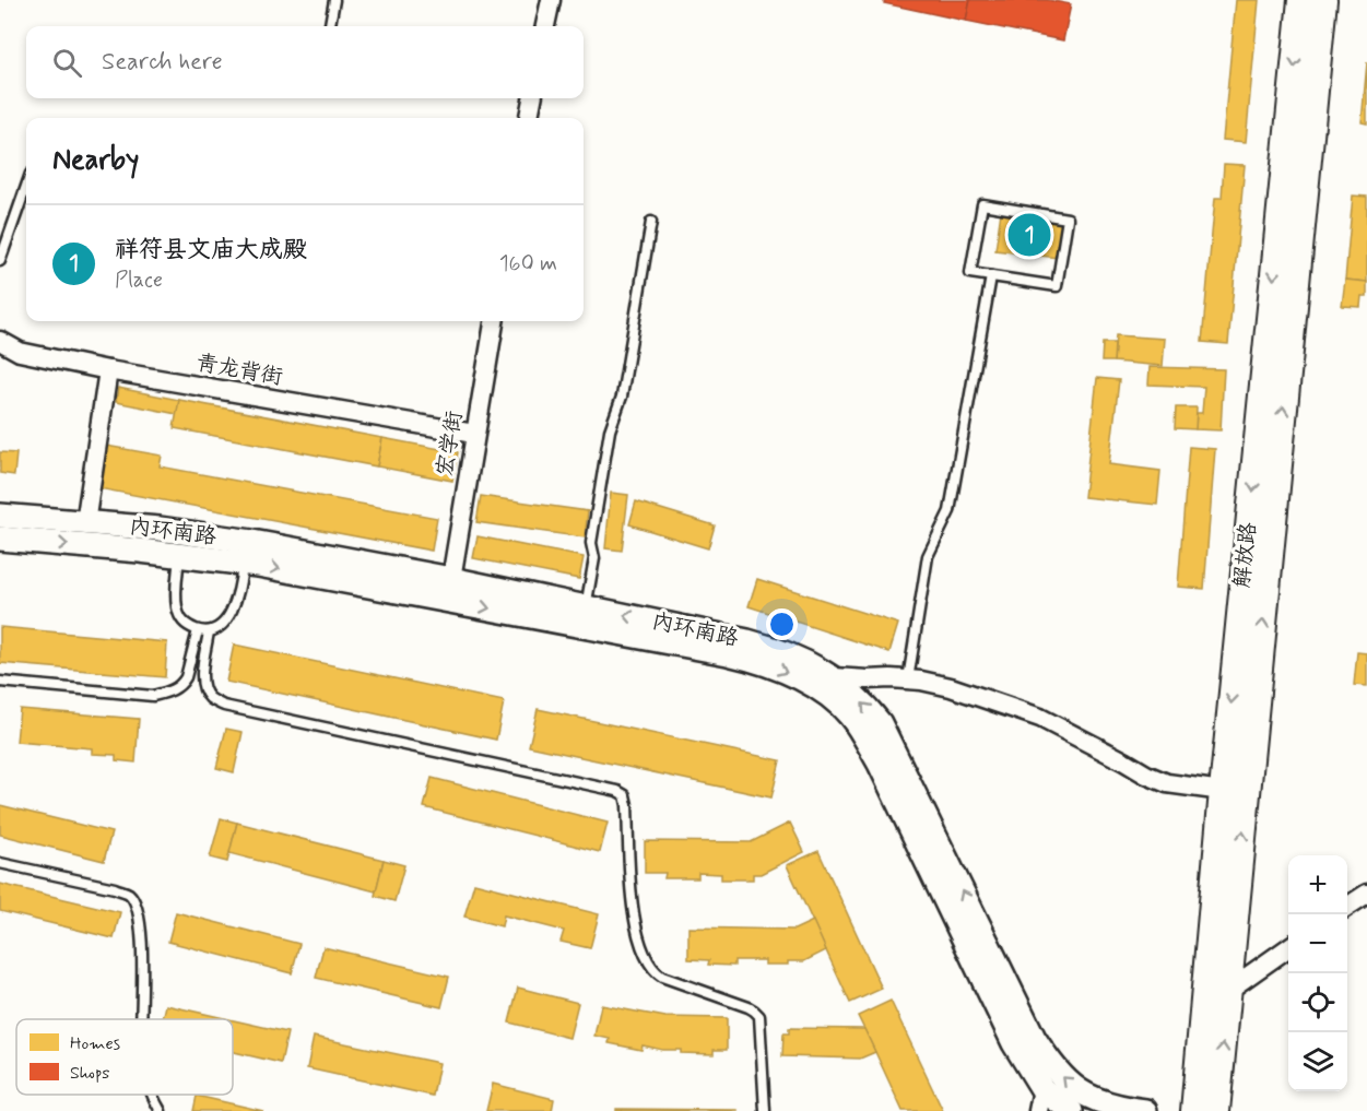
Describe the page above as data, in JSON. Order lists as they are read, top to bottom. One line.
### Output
{"streets":{"main road":["解放路"],"street":["青龙背街","宏学街","内环南路"]},"crossings":[["青龙背街","宏学街"],["宏学街","内环南路"]],"legend":["Homes","Shops"],"page":{"search":"Search here","heading":"Nearby","list":[{"mark":"1","name":"祥符县文庙大成殿","note":"Place","value":"160 m"}],"pins":"1","map_buttons":["+","−"]}}
